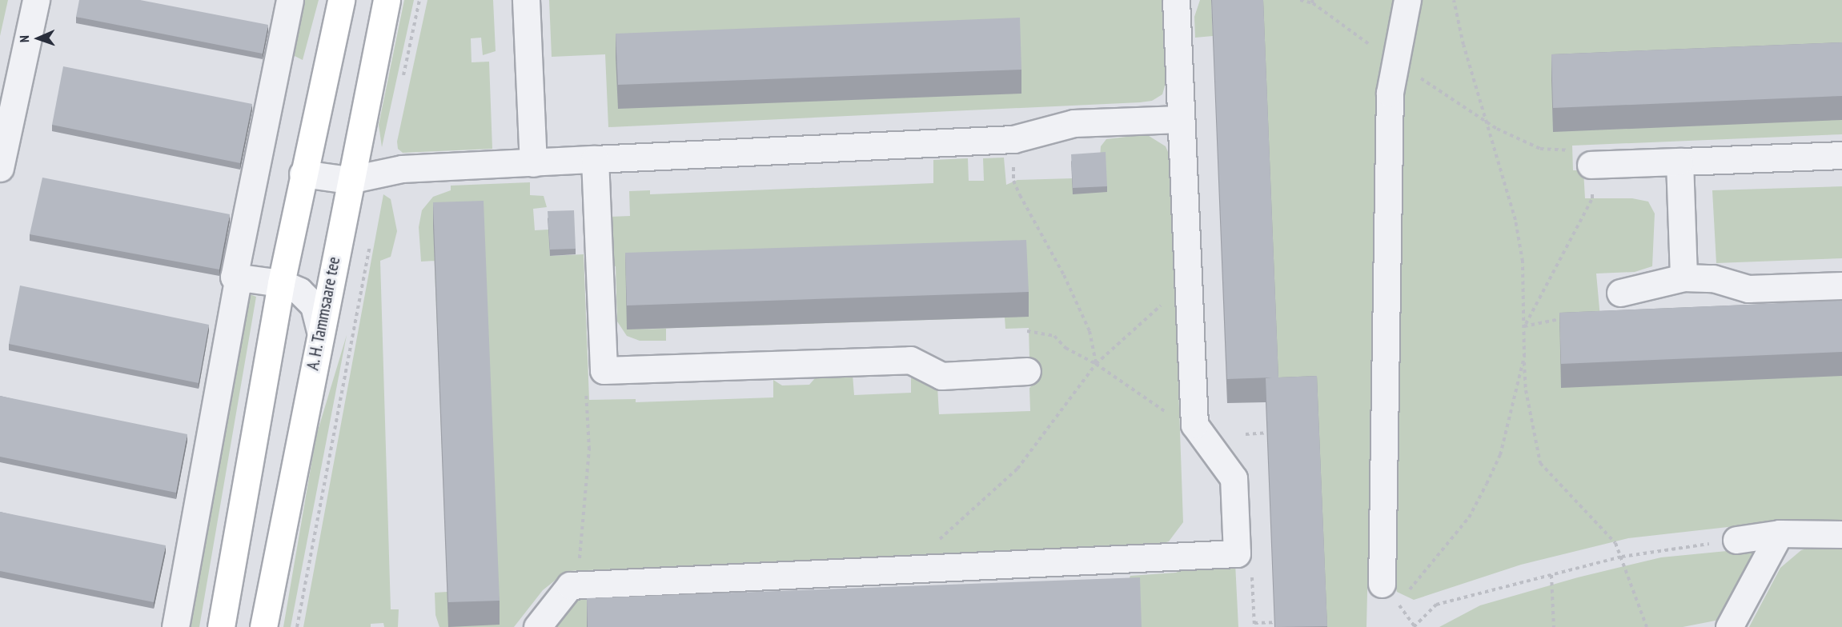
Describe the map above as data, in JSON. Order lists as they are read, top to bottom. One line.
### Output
{"streets":{"main road":["A. H. Tammsaare tee"]},"north":"left"}
